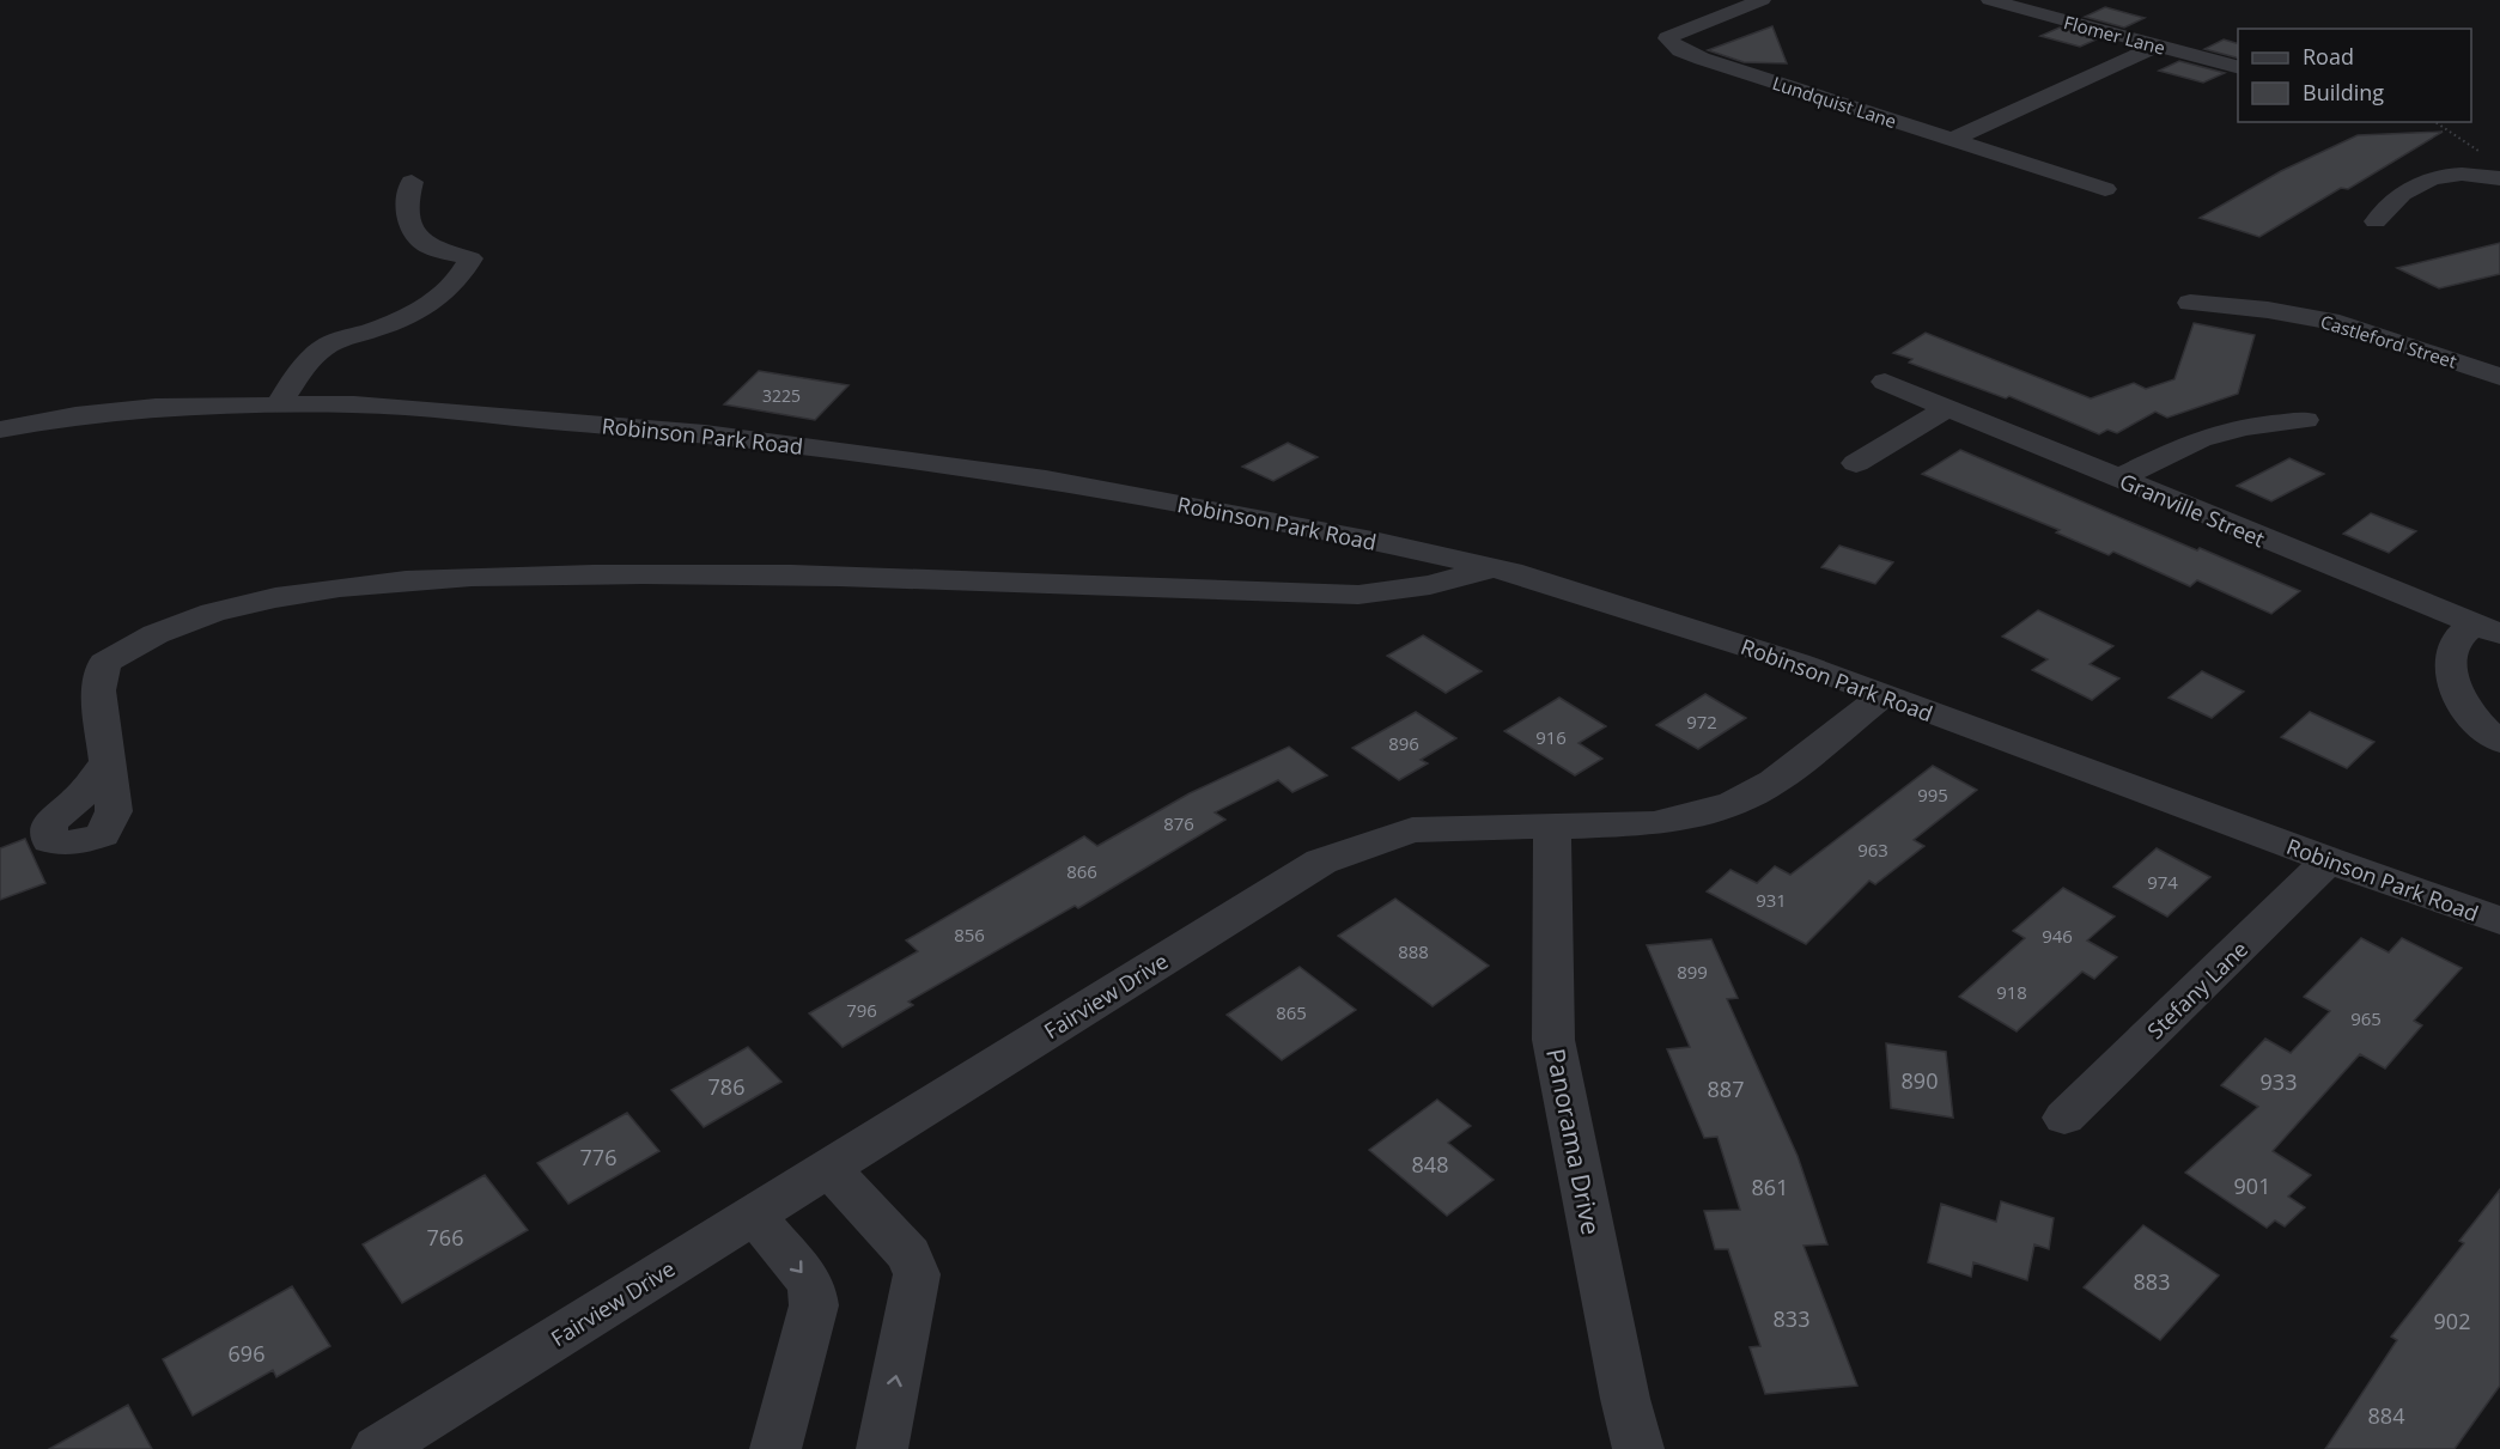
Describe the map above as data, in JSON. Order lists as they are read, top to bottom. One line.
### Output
{"streets":{"street":["Flomer Lane","Lundquist Lane","Castleford Street","Robinson Park Road","Granville Street","Stefany Lane","Fairview Drive","Panorama Drive"]},"crossings":[["Robinson Park Road","Stefany Lane"],["Robinson Park Road","Fairview Drive"],["Fairview Drive","Panorama Drive"]],"house_numbers":["3225","972","916","896","995","876","963","866","974","931","856","946","888","899","918","796","865","965","890","933","786","887","776","848","901","861","766","883","833","902","696","884"],"legend":["Road","Building"]}
